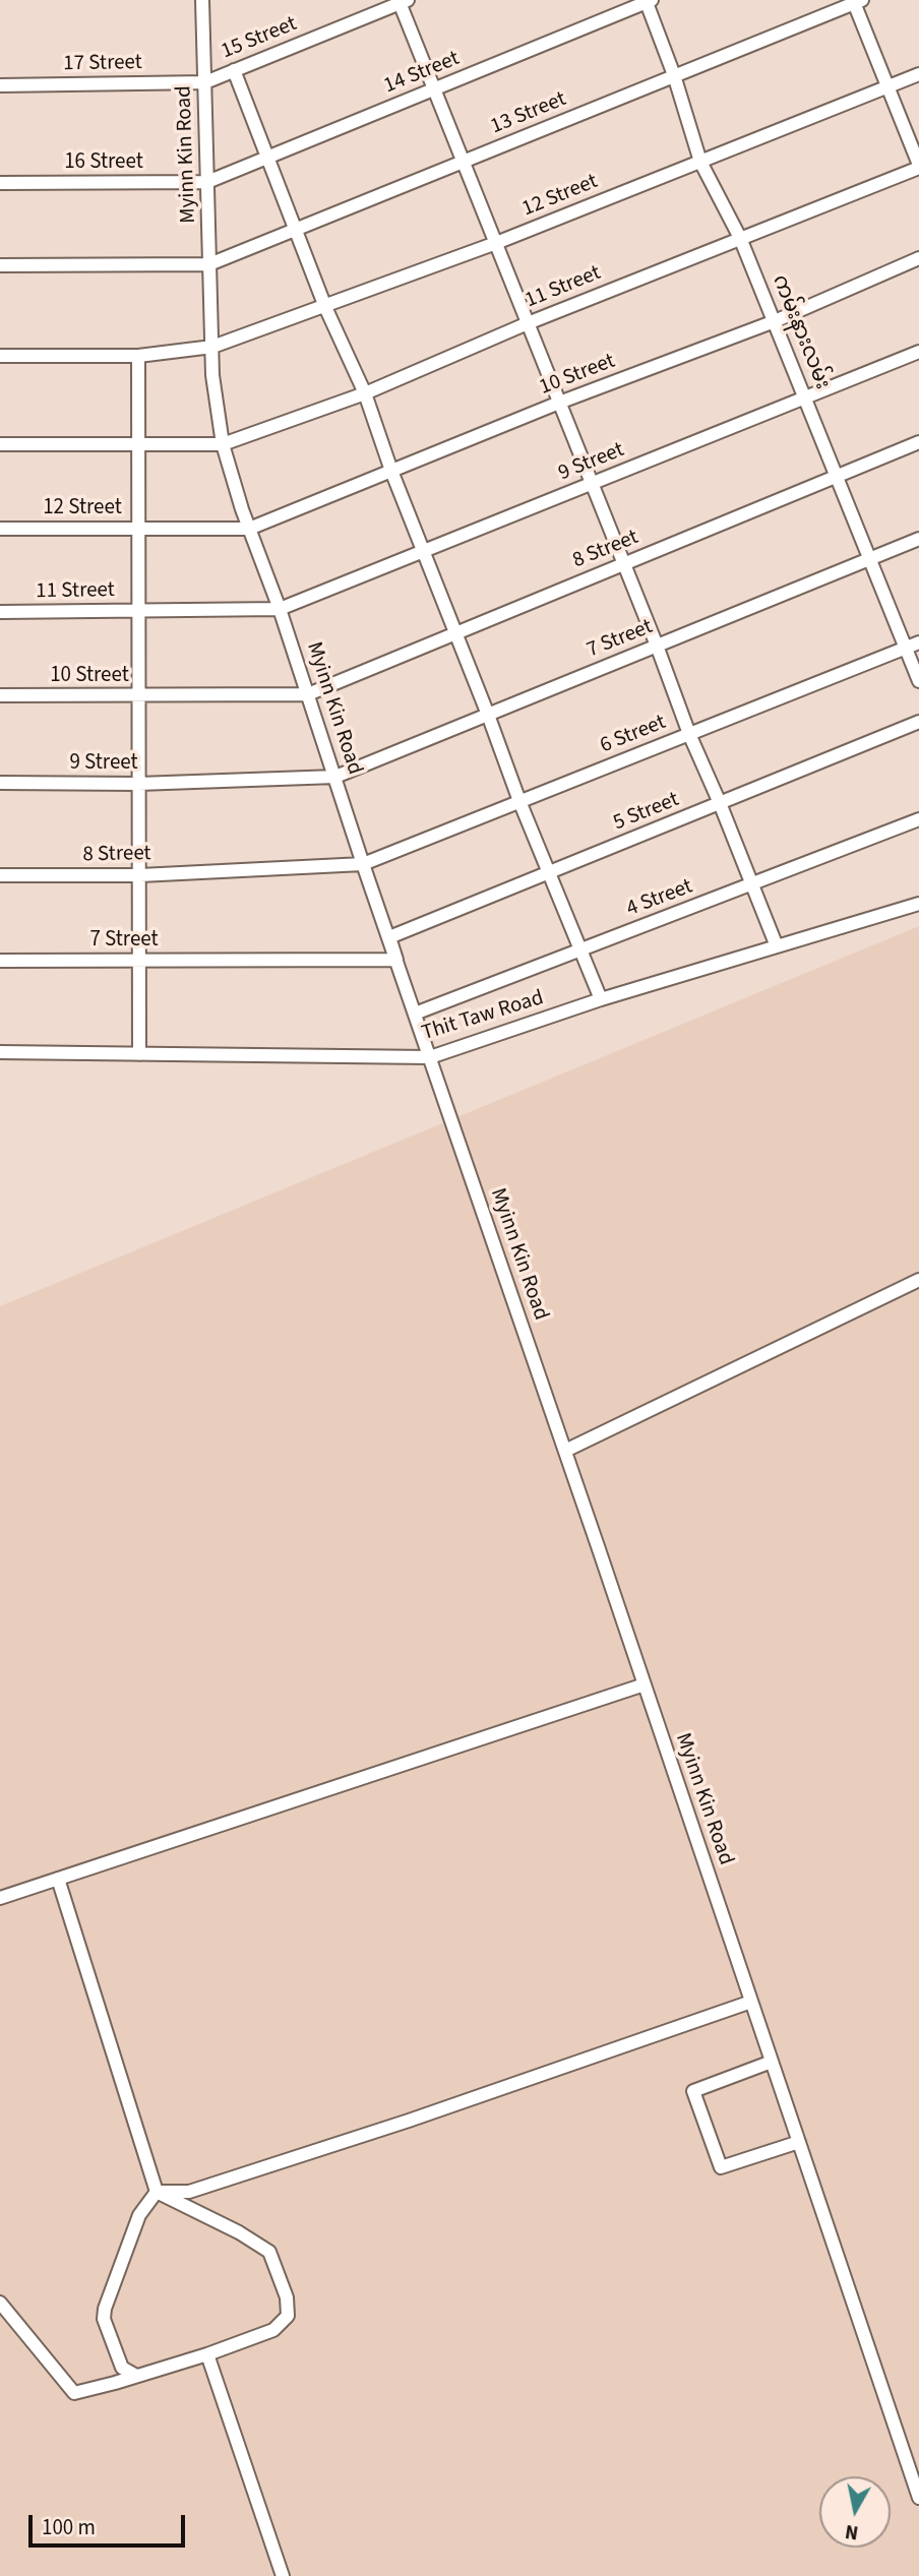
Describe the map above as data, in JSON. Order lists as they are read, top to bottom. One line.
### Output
{"streets":{"street":["15 Street","17 Street","14 Street","13 Street","Myinn Kin Road","16 Street","12 Street","11 Street","ကမ်းနားလမ်း","10 Street","9 Street","8 Street","7 Street","6 Street","5 Street","4 Street","Thit Taw Road"]},"crossings":[["15 Street","17 Street"],["15 Street","Myinn Kin Road"],["17 Street","Myinn Kin Road"],["14 Street","Myinn Kin Road"],["14 Street","16 Street"],["14 Street","ကမ်းနားလမ်း"],["13 Street","Myinn Kin Road"],["13 Street","ကမ်းနားလမ်း"],["Myinn Kin Road","16 Street"],["Myinn Kin Road","12 Street"],["Myinn Kin Road","11 Street"],["Myinn Kin Road","10 Street"],["Myinn Kin Road","9 Street"],["Myinn Kin Road","8 Street"],["Myinn Kin Road","7 Street"],["Myinn Kin Road","6 Street"],["Myinn Kin Road","5 Street"],["Myinn Kin Road","4 Street"],["Myinn Kin Road","Thit Taw Road"],["12 Street","ကမ်းနားလမ်း"],["12 Street","10 Street"],["11 Street","ကမ်းနားလမ်း"],["11 Street","9 Street"],["ကမ်းနားလမ်း","10 Street"],["ကမ်းနားလမ်း","9 Street"],["ကမ်းနားလမ်း","8 Street"],["ကမ်းနားလမ်း","7 Street"],["ကမ်းနားလမ်း","6 Street"],["10 Street","8 Street"],["9 Street","7 Street"],["8 Street","6 Street"]],"scale_bar":"100 m","north":"bottom"}
